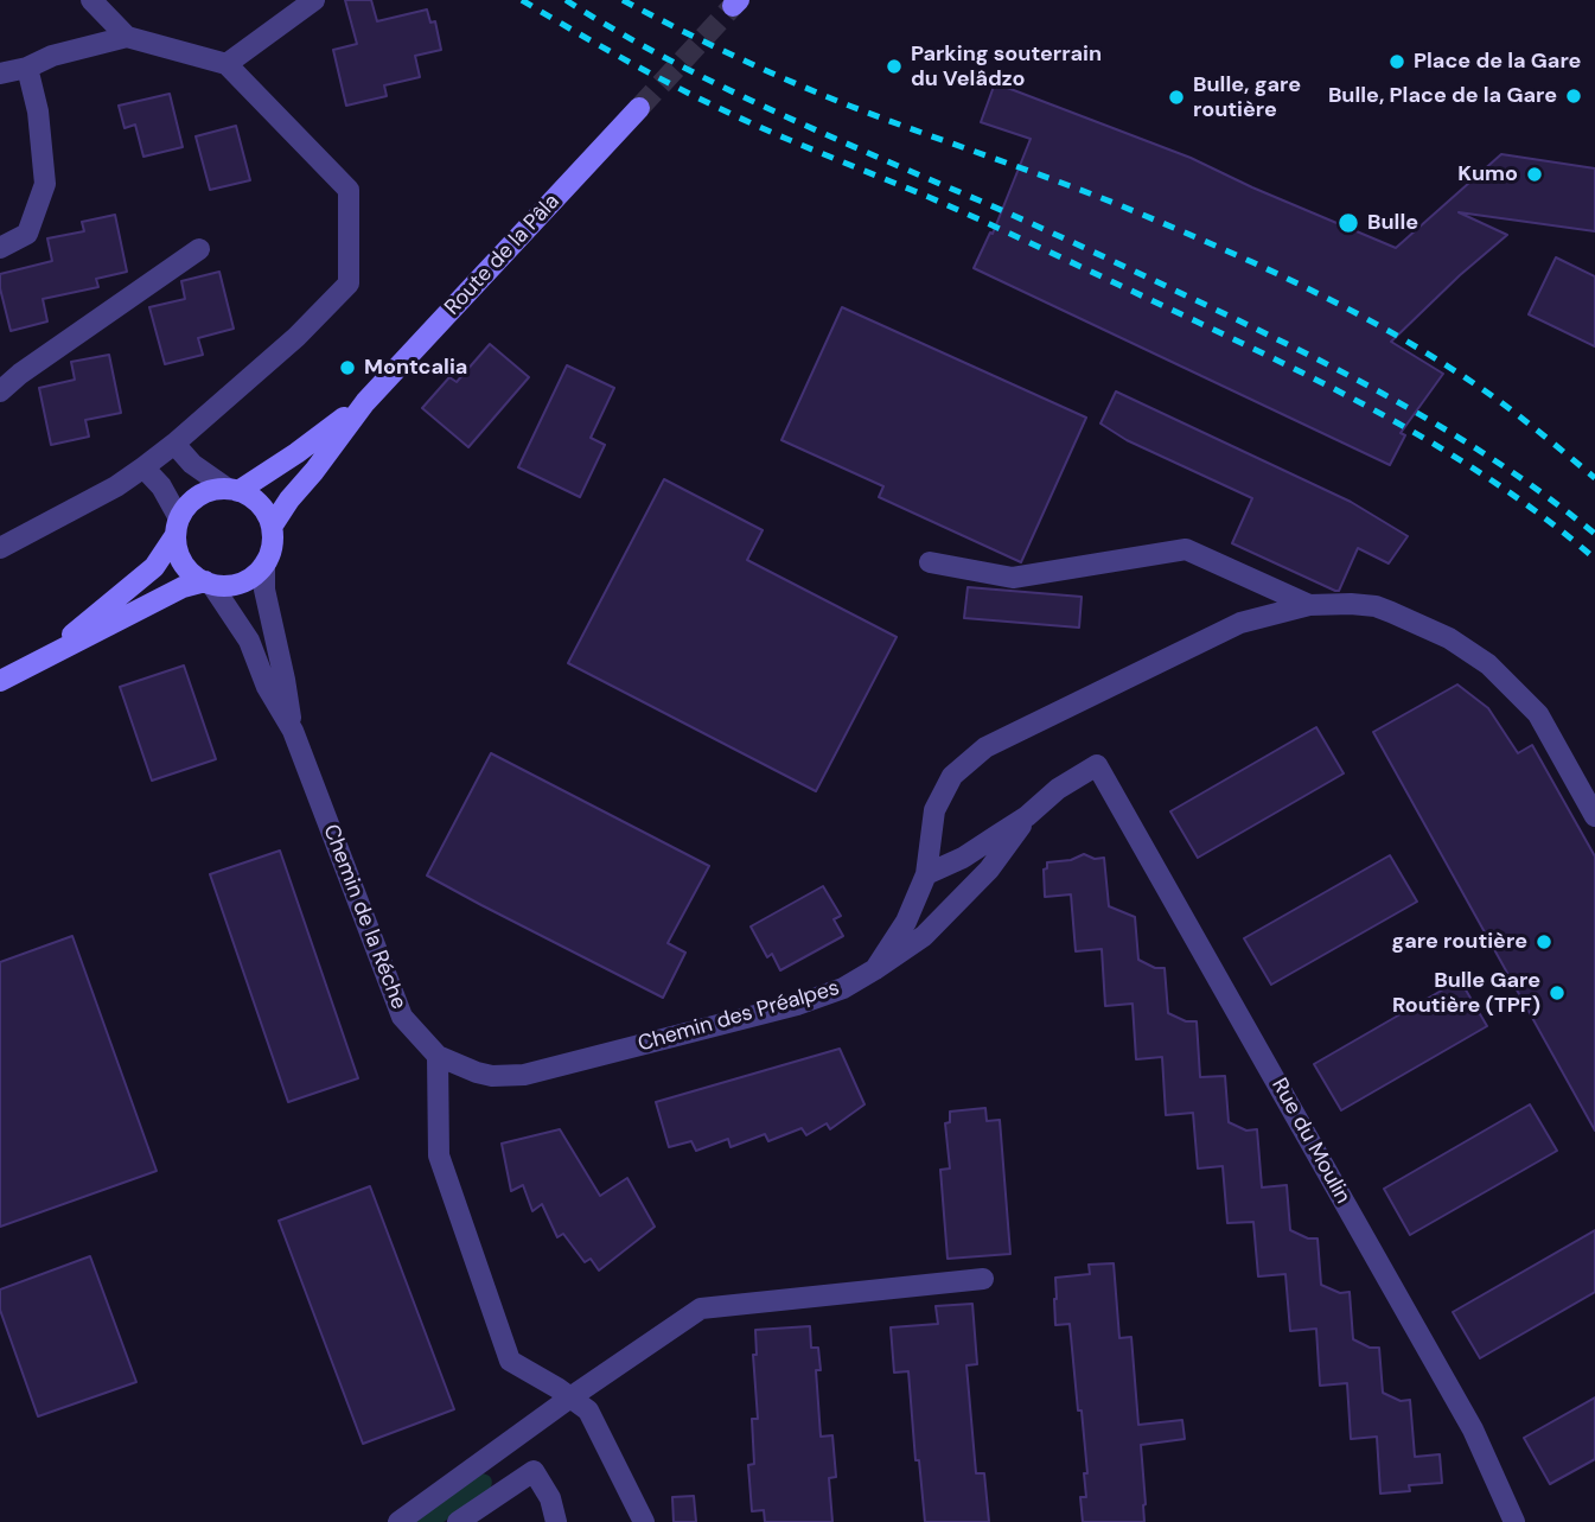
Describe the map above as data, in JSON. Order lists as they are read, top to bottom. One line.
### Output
{"streets":{"street":["Route de la Pâla","Chemin de la Réche","Chemin des Préalpes","Rue du Moulin"]},"crossings":[["Route de la Pâla","Chemin de la Réche"],["Chemin de la Réche","Chemin des Préalpes"],["Chemin des Préalpes","Rue du Moulin"]],"places":["Place de la Gare","Parking souterrain du Velâdzo","Bulle, Place de la Gare","Bulle, gare routière","Kumo","Bulle","Montcalia","gare routière","Bulle Gare Routière (TPF)"]}
